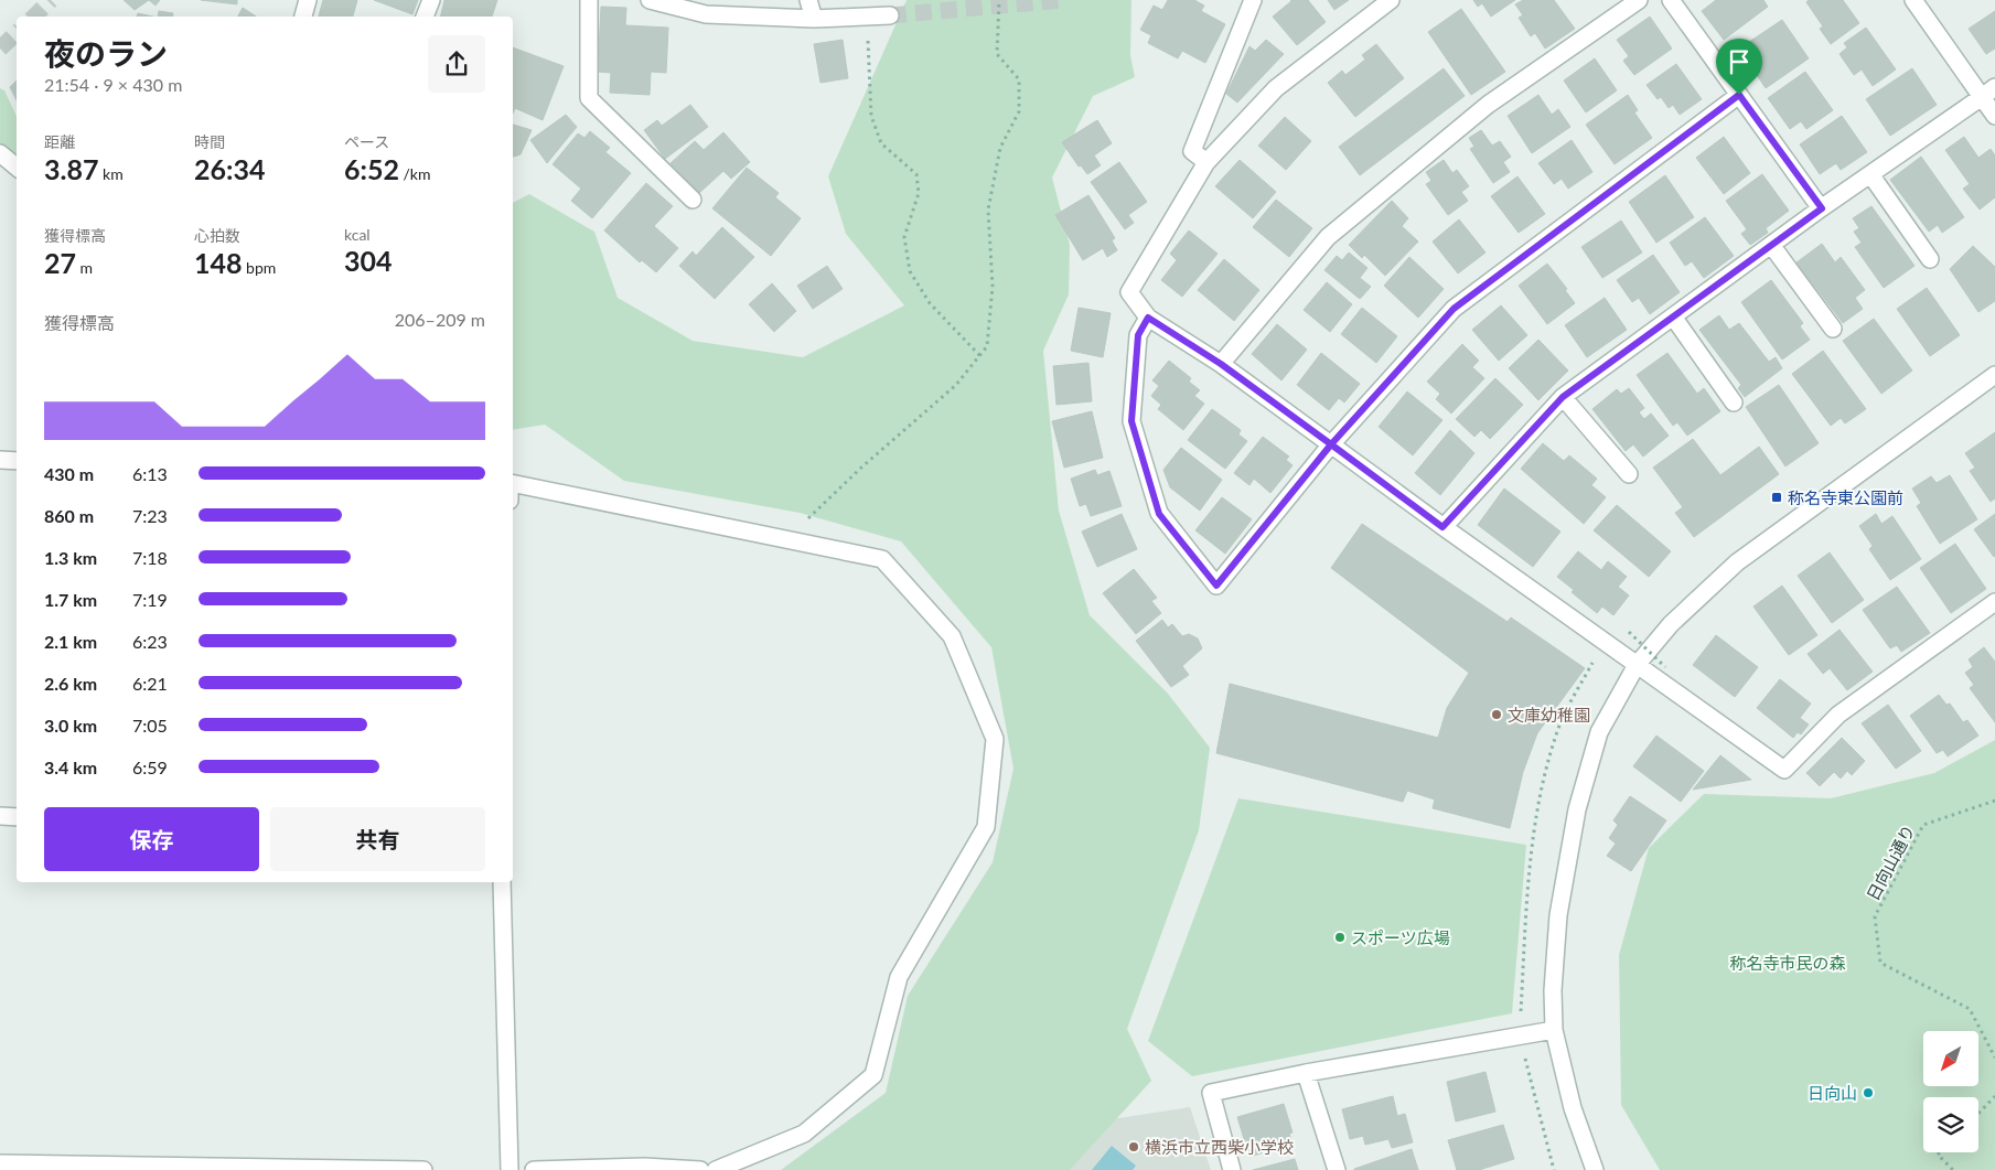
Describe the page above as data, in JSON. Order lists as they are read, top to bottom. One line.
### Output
{"streets":{"path":["日向山通り"]},"parks":["称名寺市民の森"],"places":{"transit":["称名寺東公園前"],"other":["文庫幼稚園","スポーツ広場","日向山","横浜市立西柴小学校"]},"north":"bottom left","page":{"heading":["夜のラン","21:54 · 9 × 430 m"],"stats":[["距離","3.87 km"],["時間","26:34"],["ペース","6:52 /km"],["獲得標高","27 m"],["心拍数","148 bpm"],["kcal","304"]],"chart":["獲得標高","206–209 m"],"list":[{"name":"430 m","note":"6:13"},{"name":"860 m","note":"7:23"},{"name":"1.3 km","note":"7:18"},{"name":"1.7 km","note":"7:19"},{"name":"2.1 km","note":"6:23"},{"name":"2.6 km","note":"6:21"},{"name":"3.0 km","note":"7:05"},{"name":"3.4 km","note":"6:59"}],"buttons":["保存","共有"]}}
